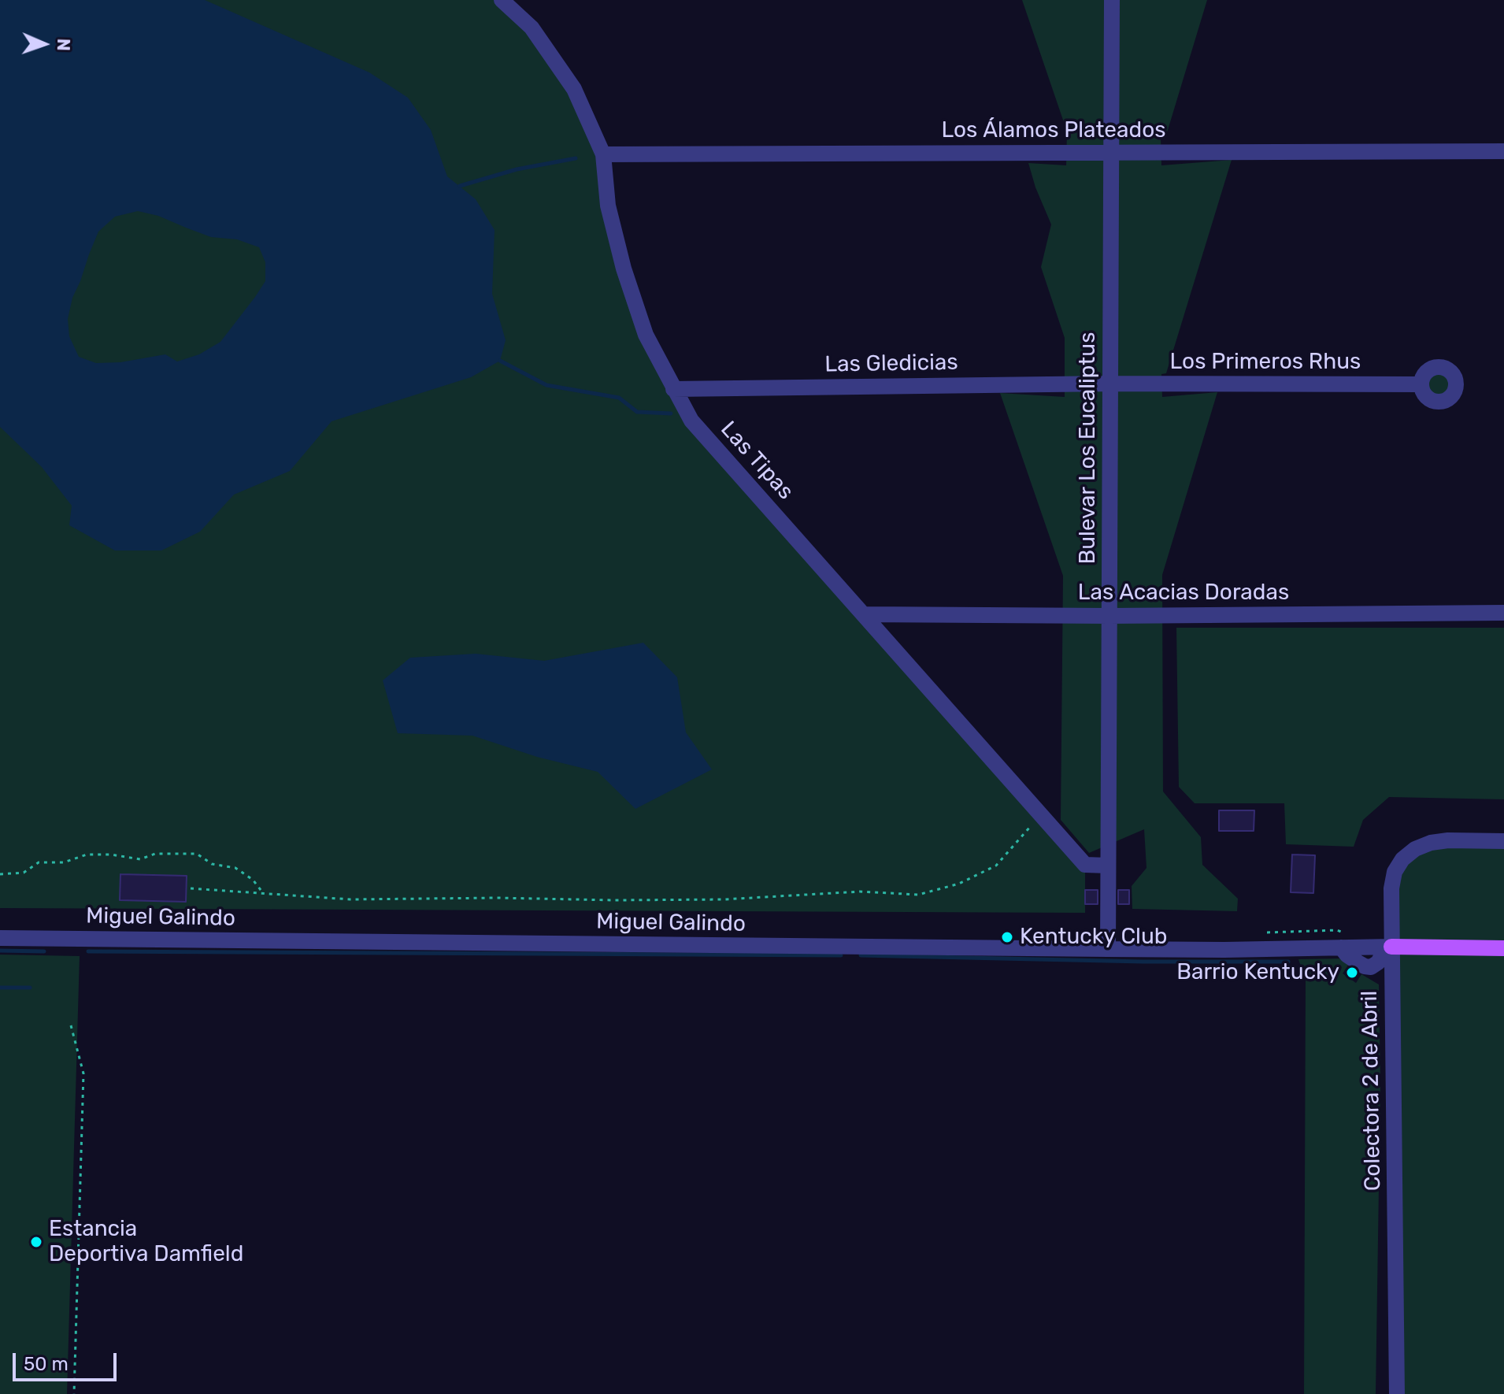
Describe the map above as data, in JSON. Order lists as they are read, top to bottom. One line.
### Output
{"streets":{"street":["Los Álamos Plateados","Los Primeros Rhus","Las Gledicias","Bulevar Los Eucaliptus","Las Tipas","Las Acacias Doradas","Miguel Galindo","Colectora 2 de Abril"]},"crossings":[["Los Álamos Plateados","Bulevar Los Eucaliptus"],["Los Álamos Plateados","Las Tipas"],["Los Primeros Rhus","Las Gledicias"],["Los Primeros Rhus","Bulevar Los Eucaliptus"],["Las Gledicias","Bulevar Los Eucaliptus"],["Las Gledicias","Las Tipas"],["Bulevar Los Eucaliptus","Las Tipas"],["Bulevar Los Eucaliptus","Las Acacias Doradas"],["Bulevar Los Eucaliptus","Miguel Galindo"],["Las Tipas","Las Acacias Doradas"],["Miguel Galindo","Colectora 2 de Abril"]],"places":["Kentucky Club","Barrio Kentucky","Estancia Deportiva Damfield"],"scale_bar":"50 m","north":"right"}
